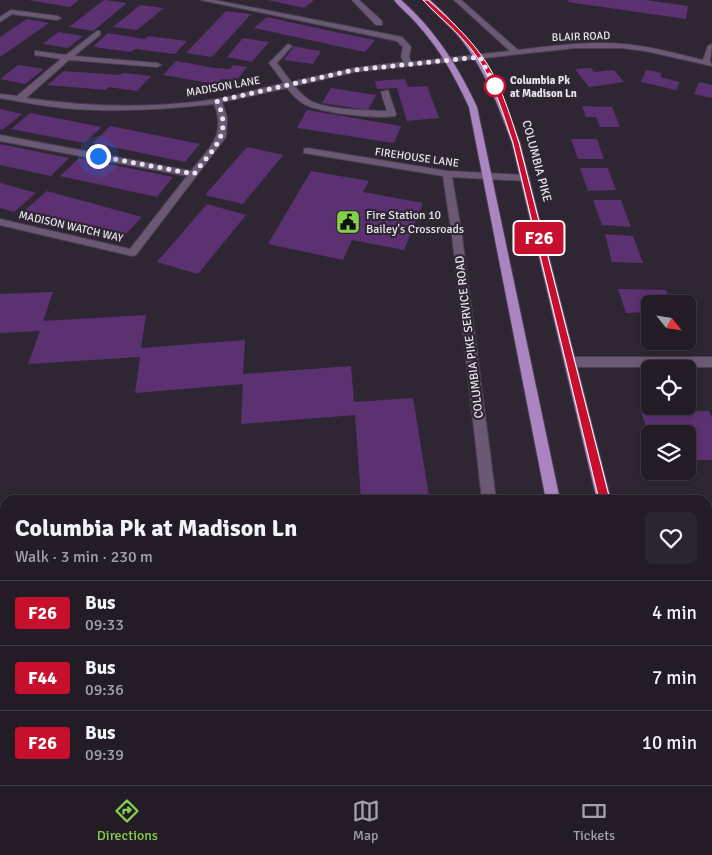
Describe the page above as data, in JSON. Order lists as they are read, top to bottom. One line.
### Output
{"streets":{"main road":["COLUMBIA PIKE"],"street":["BLAIR ROAD","MADISON LANE","FIREHOUSE LANE","MADISON WATCH WAY","COLUMBIA PIKE SERVICE ROAD"]},"crossings":[["BLAIR ROAD","MADISON LANE"],["BLAIR ROAD","COLUMBIA PIKE"],["MADISON LANE","MADISON WATCH WAY"],["FIREHOUSE LANE","COLUMBIA PIKE"],["FIREHOUSE LANE","COLUMBIA PIKE SERVICE ROAD"]],"places":{"other":["Columbia Pk at Madison Ln"],"public building":["Fire Station 10 Bailey's Crossroads"]},"lines":["bus line F26"],"north":"bottom right","page":{"on_map":"F26","heading":["Columbia Pk at Madison Ln","Walk · 3 min · 230 m"],"list":[{"mark":"F26","name":"Bus","note":"09:33","value":"4 min"},{"mark":"F44","name":"Bus","note":"09:36","value":"7 min"},{"mark":"F26","name":"Bus","note":"09:39","value":"10 min"}],"tabs":["Directions","Map","Tickets"]}}
